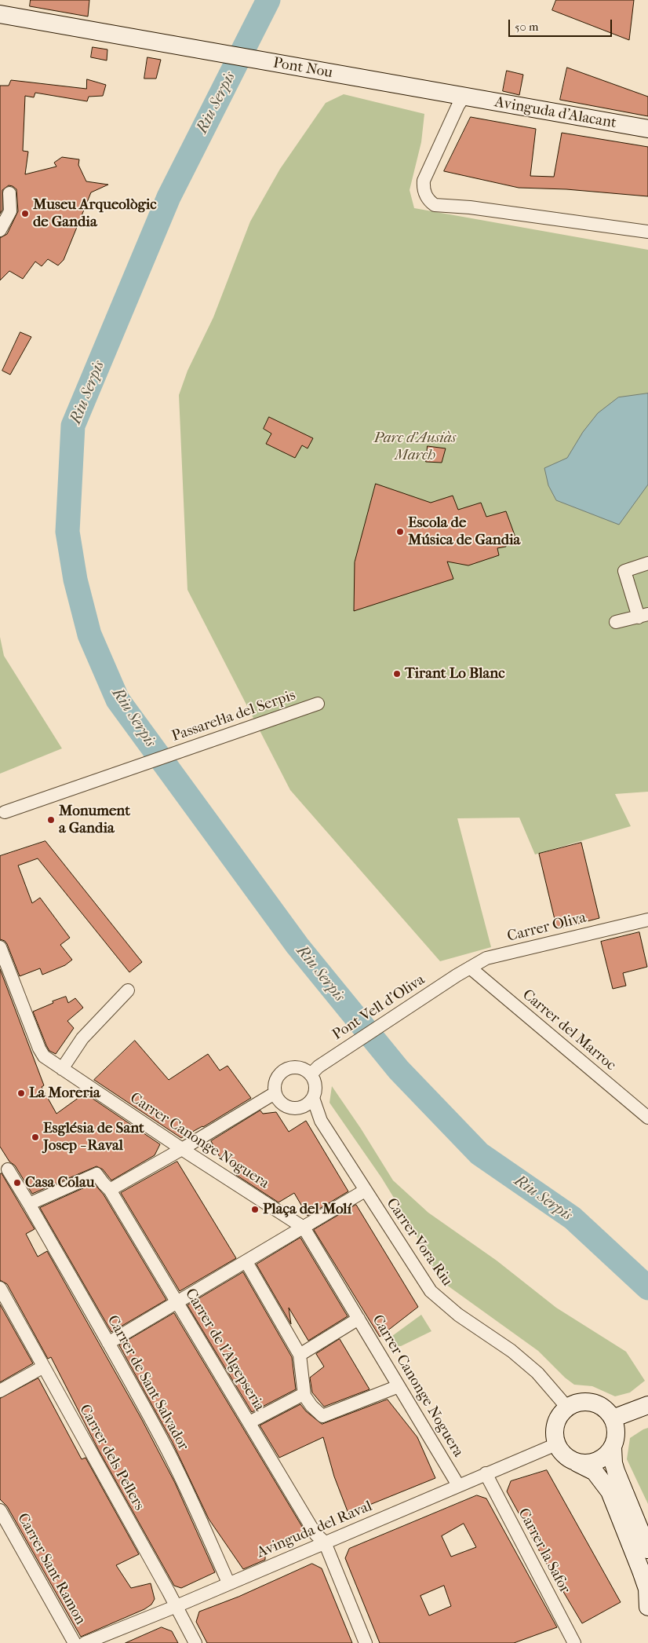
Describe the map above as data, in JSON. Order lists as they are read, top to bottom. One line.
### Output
{"streets":{"street":["Pont Nou","Avinguda d'Alacant","Passarel·la del Serpis","Carrer Oliva","Pont Vell d’Oliva","Carrer del Marroc","Carrer Canonge Noguera","Carrer Vora Riu","Carrer de l'Algepseria","Carrer de Sant Salvador","Carrer dels Pellers","Avinguda del Raval","Carrer la Safor","Carrer Sant Ramon"]},"crossings":[["Pont Nou","Avinguda d'Alacant"],["Carrer Oliva","Pont Vell d’Oliva"],["Carrer Oliva","Carrer del Marroc"],["Pont Vell d’Oliva","Carrer Vora Riu"],["Carrer Canonge Noguera","Avinguda del Raval"],["Carrer Vora Riu","Avinguda del Raval"],["Carrer de l'Algepseria","Carrer de Sant Salvador"],["Carrer de l'Algepseria","Avinguda del Raval"],["Carrer de Sant Salvador","Avinguda del Raval"],["Carrer dels Pellers","Avinguda del Raval"],["Avinguda del Raval","Carrer la Safor"]],"water":["Riu Serpis"],"parks":["Parc d'Ausiàs March"],"places":["Museu Arqueològic de Gandia","Escola de Música de Gandia","Tirant Lo Blanc","Monument a Gandia","La Moreria","Església de Sant Josep - Raval","Casa Colau","Plaça del Molí"],"scale_bar":"50 m"}
